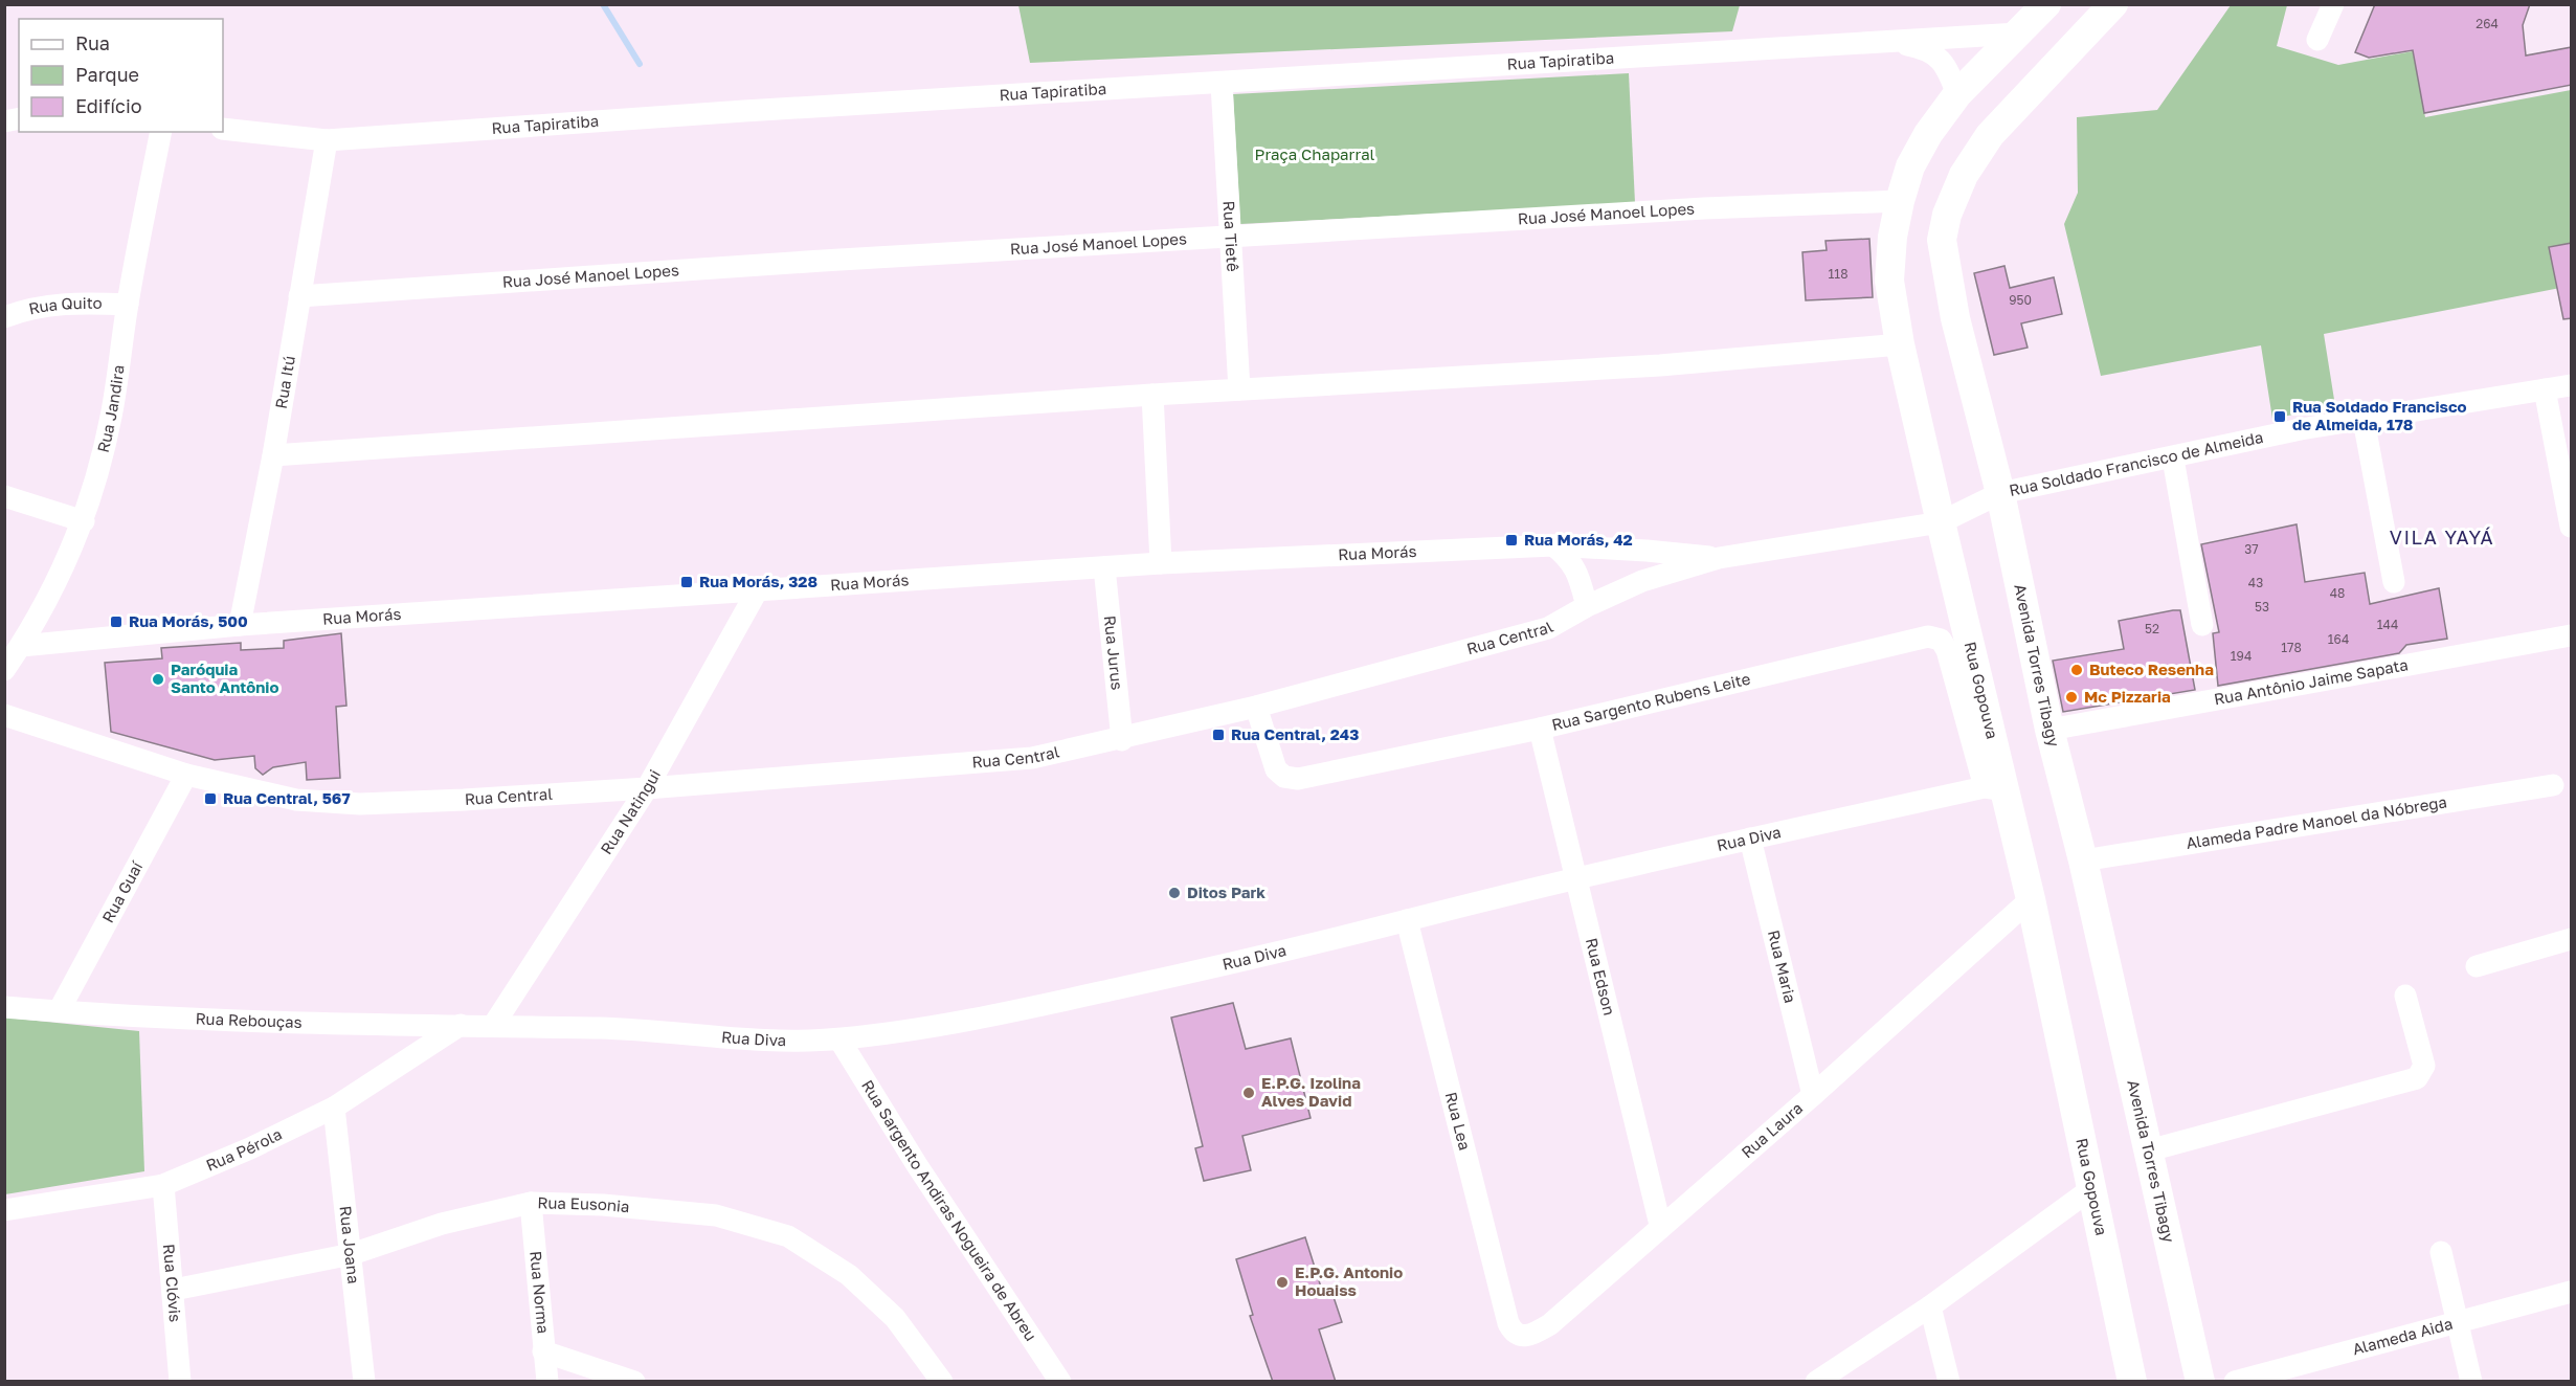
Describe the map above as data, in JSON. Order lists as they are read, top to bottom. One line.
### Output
{"streets":{"main road":["Avenida Torres Tibagy","Rua Gopouva"],"street":["Rua Tapiratiba","Rua José Manoel Lopes","Rua Tietê","Rua Quito","Rua Itú","Rua Jandira","Rua Soldado Francisco de Almeida","Rua Morás","Rua Central","Rua Jurus","Rua Antônio Jaime Sapata","Rua Sargento Rubens Leite","Rua Natingui","Alameda Padre Manoel da Nóbrega","Rua Diva","Rua Guaí","Rua Maria","Rua Edson","Rua Rebouças","Rua Lea","Rua Laura","Rua Pérola","Rua Eusonia","Rua Sargento Andiras Nogueira de Abreu","Rua Joana","Rua Clóvis","Rua Norma","Alameda Aida"]},"crossings":[["Rua Tapiratiba","Rua Tietê"],["Rua Tapiratiba","Rua Itú"],["Rua Tapiratiba","Rua Gopouva"],["Rua José Manoel Lopes","Rua Tietê"],["Rua José Manoel Lopes","Rua Itú"],["Rua José Manoel Lopes","Rua Gopouva"],["Rua Quito","Rua Jandira"],["Rua Itú","Rua Morás"],["Rua Jandira","Rua Morás"],["Rua Soldado Francisco de Almeida","Rua Central"],["Rua Soldado Francisco de Almeida","Avenida Torres Tibagy"],["Rua Morás","Rua Central"],["Rua Morás","Rua Jurus"],["Rua Morás","Rua Natingui"],["Rua Central","Rua Jurus"],["Rua Central","Avenida Torres Tibagy"],["Rua Central","Rua Gopouva"],["Rua Central","Rua Sargento Rubens Leite"],["Rua Central","Rua Natingui"],["Rua Central","Rua Guaí"],["Avenida Torres Tibagy","Rua Antônio Jaime Sapata"],["Avenida Torres Tibagy","Alameda Padre Manoel da Nóbrega"],["Rua Gopouva","Rua Sargento Rubens Leite"],["Rua Gopouva","Rua Diva"],["Rua Gopouva","Rua Laura"],["Rua Sargento Rubens Leite","Rua Diva"],["Rua Sargento Rubens Leite","Rua Edson"],["Rua Natingui","Rua Diva"],["Rua Natingui","Rua Rebouças"],["Rua Diva","Rua Maria"],["Rua Diva","Rua Edson"],["Rua Diva","Rua Rebouças"],["Rua Diva","Rua Lea"],["Rua Diva","Rua Sargento Andiras Nogueira de Abreu"],["Rua Guaí","Rua Rebouças"],["Rua Maria","Rua Laura"],["Rua Edson","Rua Laura"],["Rua Rebouças","Rua Pérola"],["Rua Lea","Rua Laura"],["Rua Pérola","Rua Joana"],["Rua Pérola","Rua Clóvis"],["Rua Eusonia","Rua Joana"],["Rua Eusonia","Rua Clóvis"],["Rua Eusonia","Rua Norma"]],"districts":["VILA YAYÁ"],"parks":["Praça Chaparral"],"places":{"transit":["Rua Soldado Francisco de Almeida, 178","Rua Morás, 42","Rua Morás, 328","Rua Morás, 500","Rua Central, 243","Rua Central, 567"],"other":["Buteco Resenha","Paróquia Santo Antônio","Mc Pizzaria","Ditos Park","E.P.G. Izolina Alves David","E.P.G. Antonio Houaiss"]},"house_numbers":["264","118","950","37","43","48","53","144","52","164","178","194"],"legend":["Rua","Parque","Edifício"]}
